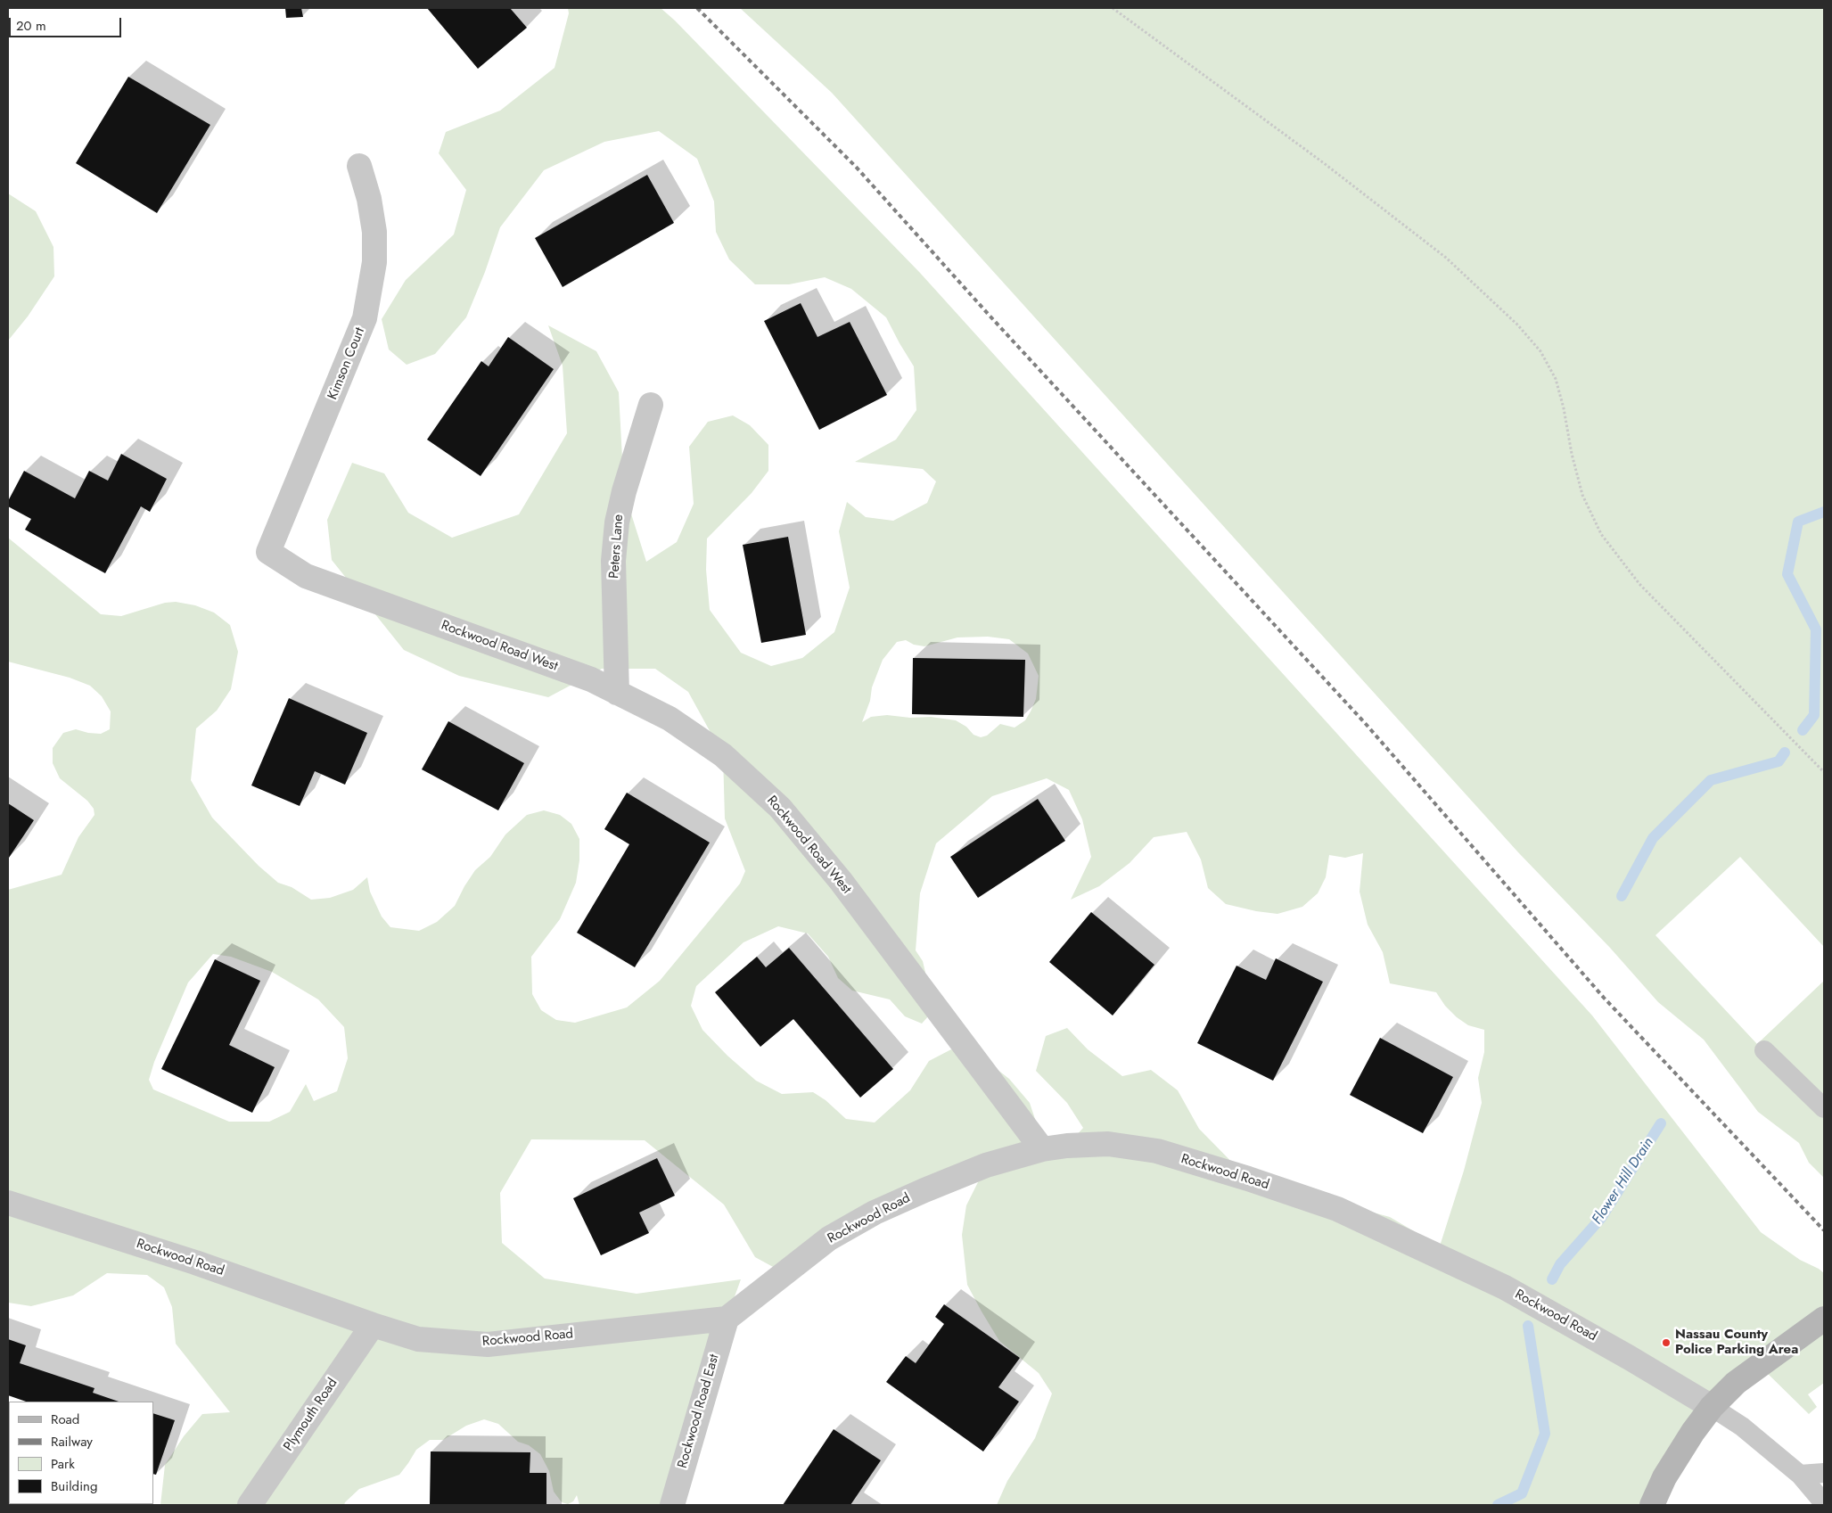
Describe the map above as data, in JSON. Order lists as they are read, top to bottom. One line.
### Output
{"streets":{"street":["Kimson Court","Peters Lane","Rockwood Road West","Rockwood Road","Rockwood Road East","Plymouth Road"]},"crossings":[["Kimson Court","Rockwood Road West"],["Peters Lane","Rockwood Road West"],["Rockwood Road West","Rockwood Road"],["Rockwood Road","Rockwood Road East"],["Rockwood Road","Plymouth Road"]],"water":["Flower Hill Drain"],"places":["Nassau County Police Parking Area"],"legend":["Road","Railway","Park","Building"],"scale_bar":"20 m"}
